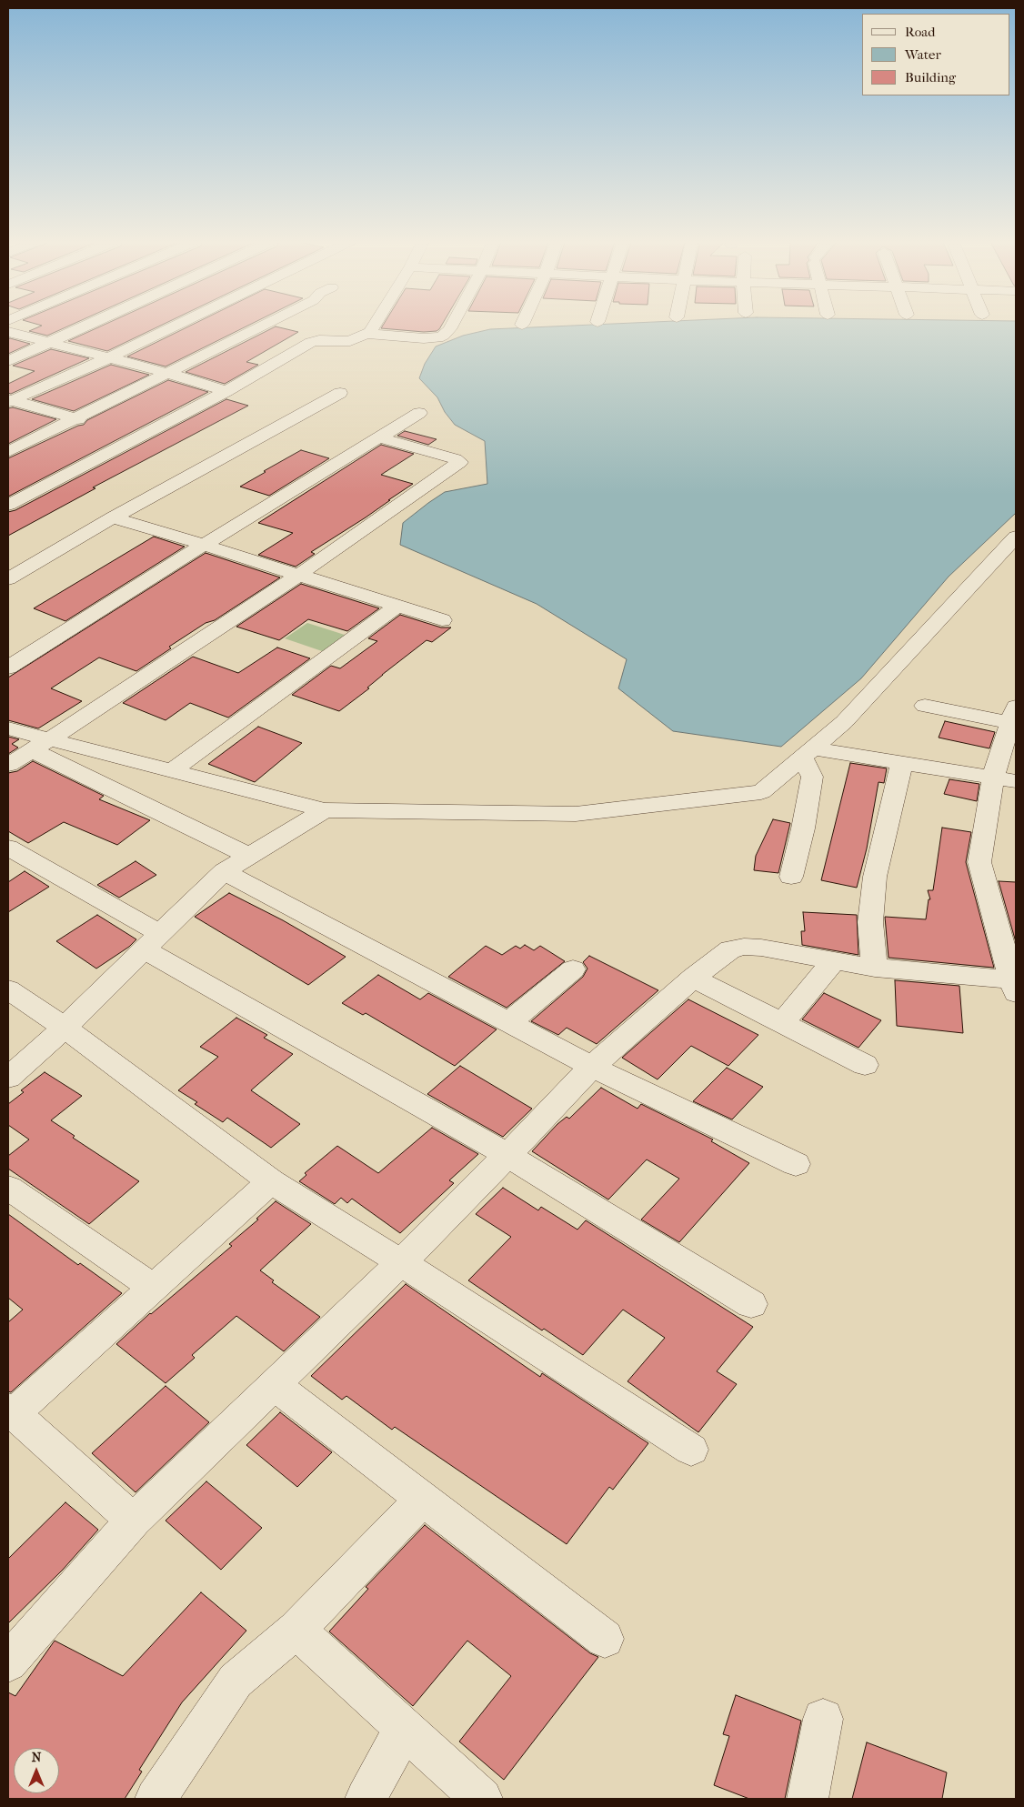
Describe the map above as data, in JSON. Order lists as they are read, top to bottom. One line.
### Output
{"legend":["Road","Water","Building"],"north":"top"}
